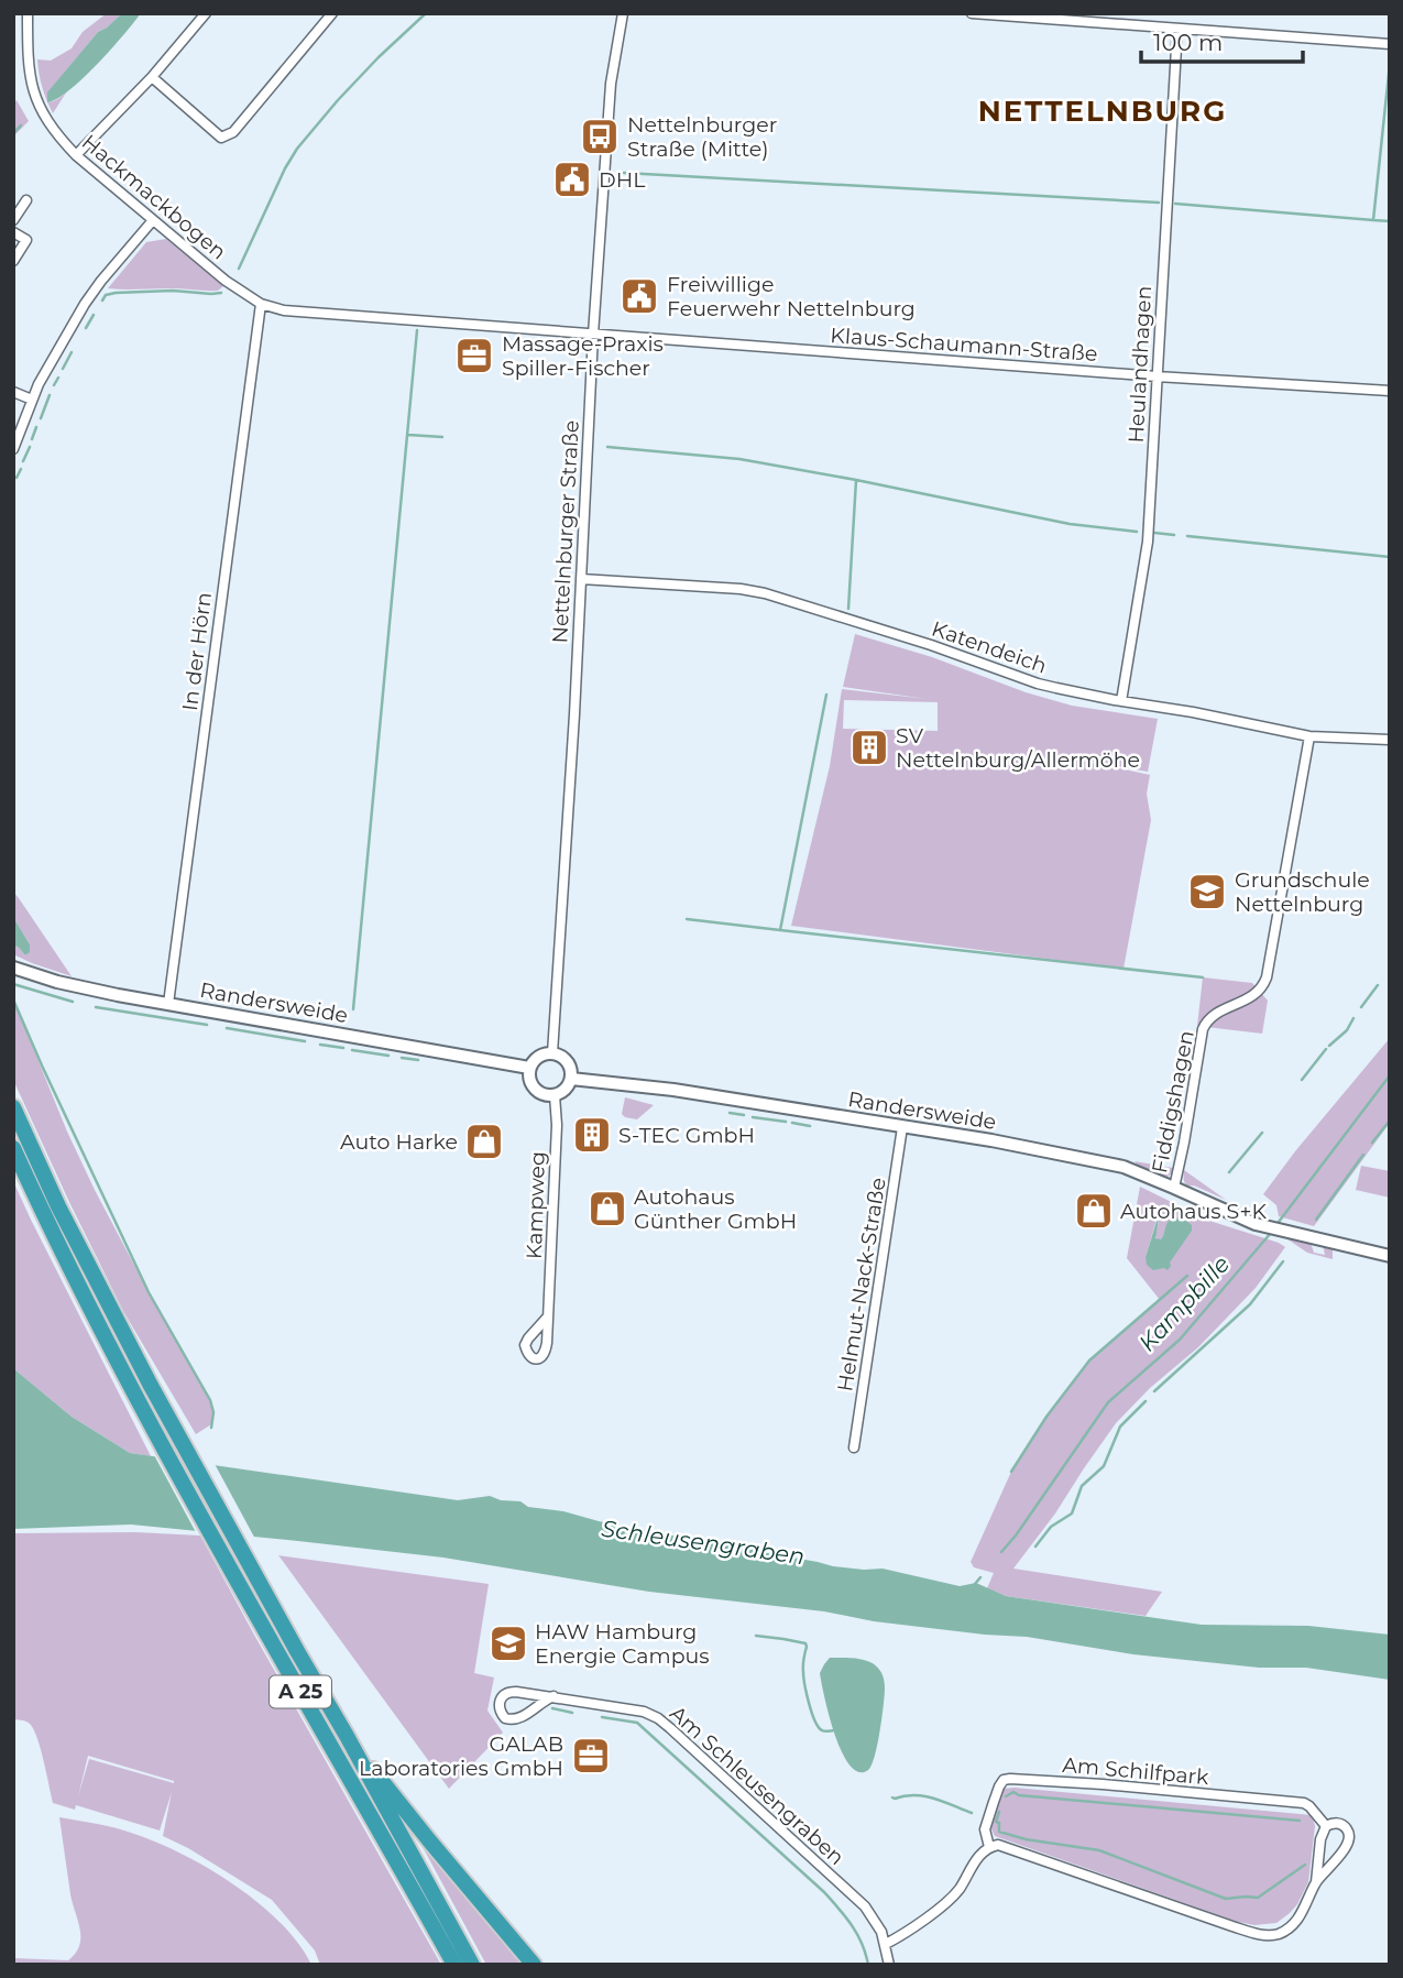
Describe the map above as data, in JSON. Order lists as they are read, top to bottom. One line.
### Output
{"streets":{"highway":["A 25"],"street":["Hackmackbogen","Klaus-Schaumann-Straße","Heulandhagen","Nettelnburger Straße","Katendeich","In der Hörn","Randersweide","Fiddigshagen","Kampweg","Helmut-Nack-Straße","Am Schilfpark","Am Schleusengraben"]},"crossings":[["Hackmackbogen","Klaus-Schaumann-Straße"],["Hackmackbogen","In der Hörn"],["Klaus-Schaumann-Straße","Heulandhagen"],["Klaus-Schaumann-Straße","Nettelnburger Straße"],["Klaus-Schaumann-Straße","In der Hörn"],["Heulandhagen","Katendeich"],["Nettelnburger Straße","Katendeich"],["Nettelnburger Straße","Randersweide"],["Nettelnburger Straße","Kampweg"],["Katendeich","Fiddigshagen"],["In der Hörn","Randersweide"],["Randersweide","Fiddigshagen"],["Randersweide","Kampweg"],["Randersweide","Helmut-Nack-Straße"]],"districts":["NETTELNBURG"],"water":["Kampbille","Schleusengraben"],"places":{"bus stop":["Nettelnburger Straße (Mitte)"],"public building":["DHL","Freiwillige Feuerwehr Nettelnburg"],"office":["Massage-Praxis Spiller-Fischer","GALAB Laboratories GmbH"],"building":["SV Nettelnburg/Allermöhe","S-TEC GmbH"],"school or university":["Grundschule Nettelnburg","HAW Hamburg Energie Campus"],"shop":["Auto Harke","Autohaus Günther GmbH","Autohaus S+K"]},"scale_bar":"100 m"}
